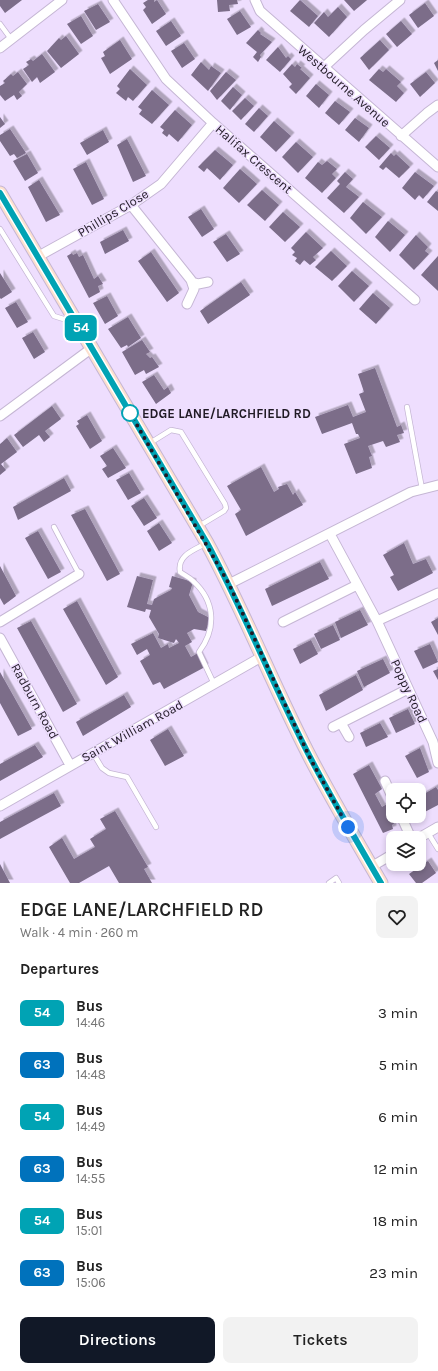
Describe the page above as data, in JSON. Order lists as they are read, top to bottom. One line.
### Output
{"streets":{"street":["Westbourne Avenue","Halifax Crescent","Phillips Close","Poppy Road","Radburn Road","Saint William Road"]},"crossings":[["Halifax Crescent","Phillips Close"],["Radburn Road","Saint William Road"]],"places":["EDGE LANE/LARCHFIELD RD"],"lines":["bus line 54"],"page":{"on_map":"54","heading":[["EDGE LANE/LARCHFIELD RD","Walk · 4 min · 260 m"],"Departures"],"list":[{"mark":"54","name":"Bus","note":"14:46","value":"3 min"},{"mark":"63","name":"Bus","note":"14:48","value":"5 min"},{"mark":"54","name":"Bus","note":"14:49","value":"6 min"},{"mark":"63","name":"Bus","note":"14:55","value":"12 min"},{"mark":"54","name":"Bus","note":"15:01","value":"18 min"},{"mark":"63","name":"Bus","note":"15:06","value":"23 min"}],"buttons":["Directions","Tickets"]}}
